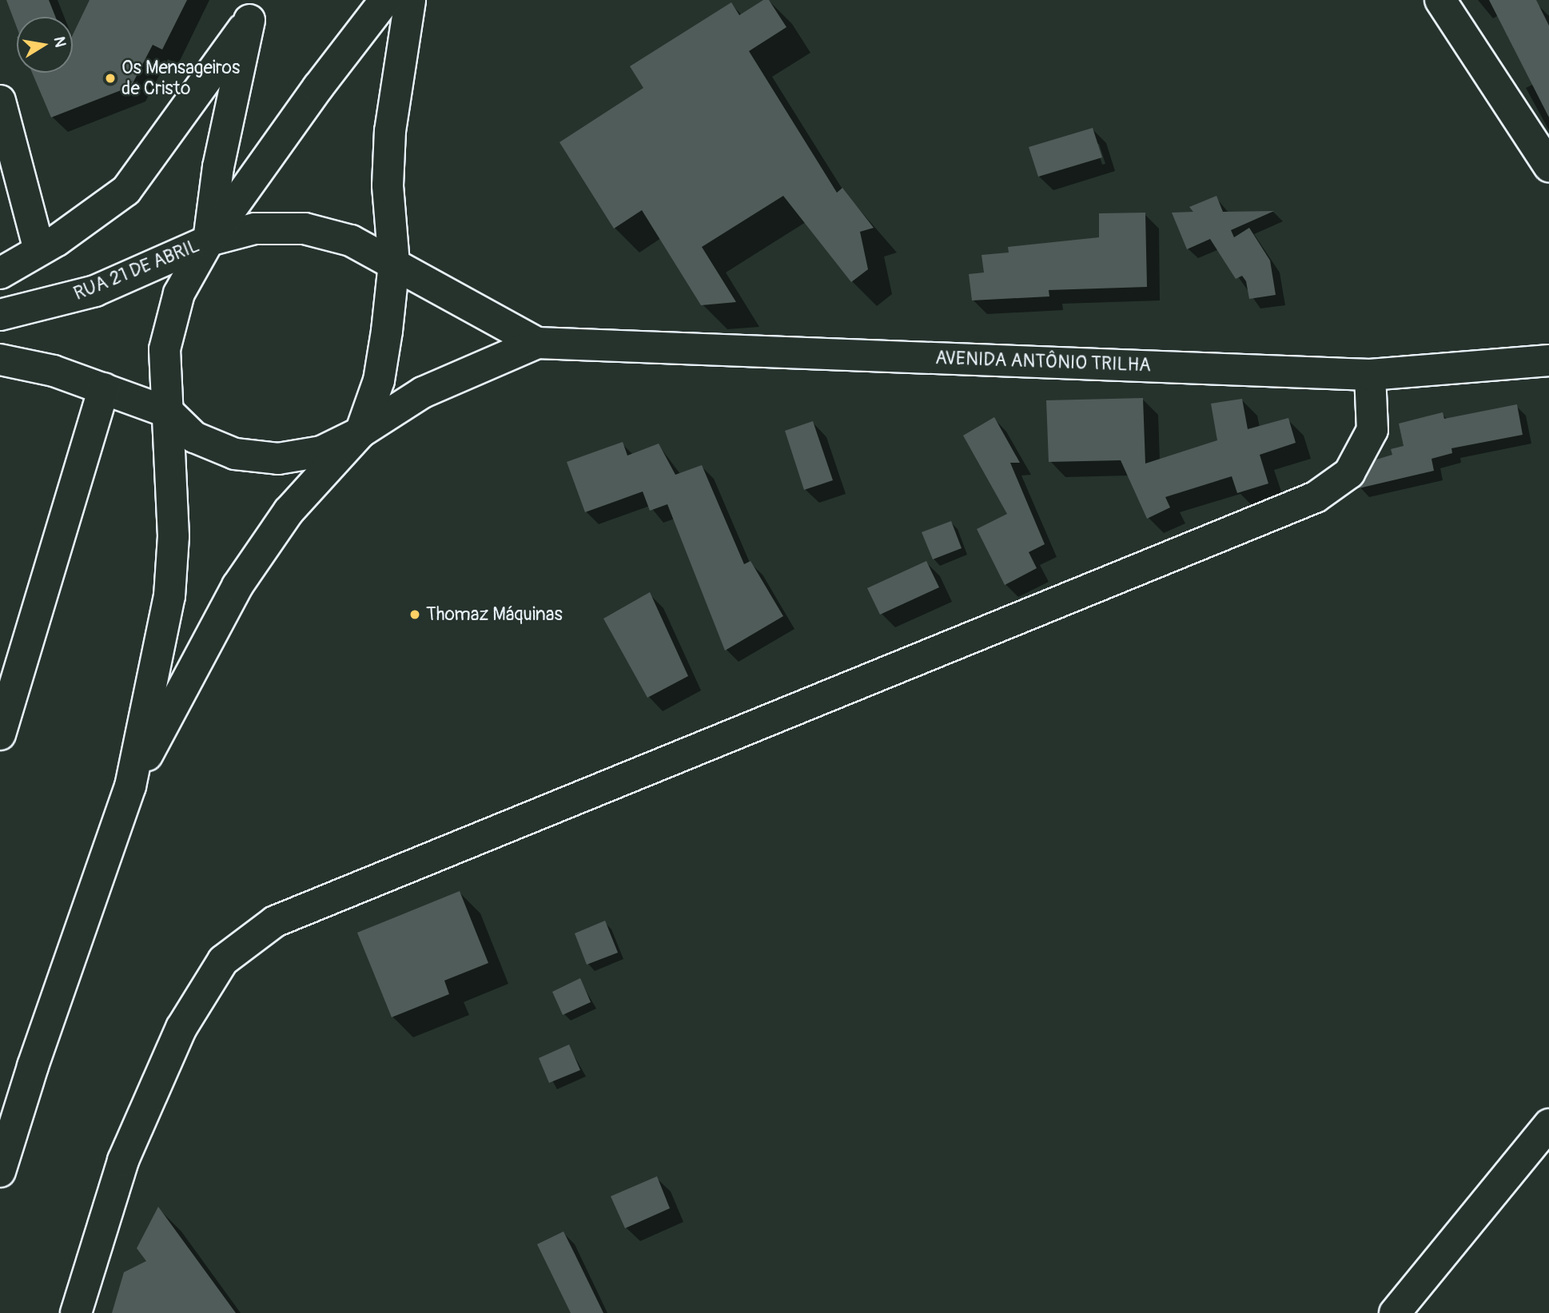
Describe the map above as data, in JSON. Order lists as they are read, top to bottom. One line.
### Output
{"streets":{"main road":["RUA 21 DE ABRIL","AVENIDA ANTÔNIO TRILHA"]},"crossings":[["RUA 21 DE ABRIL","AVENIDA ANTÔNIO TRILHA"]],"places":["Os Mensageiros de Cristo","Thomaz Máquinas"],"north":"right"}
